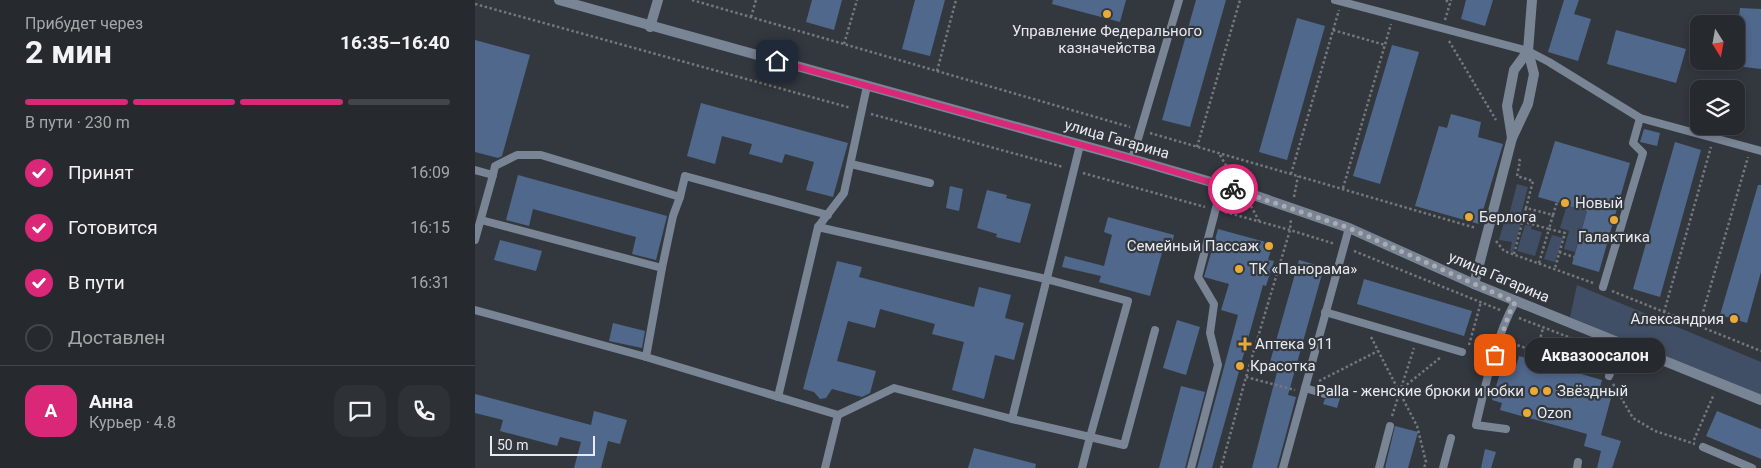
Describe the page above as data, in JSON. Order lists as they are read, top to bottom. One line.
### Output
{"streets":{"street":["улица Гагарина"]},"places":{"other":["Управление Федерального казначейства","Новый","Берлога","Галактика","Семейный Пассаж","ТК «Панорама»","Александрия","Аквазоосалон","Красотка","Palla - женские брюки и юбки","Звёздный","Ozon"],"health":["Аптека 911"]},"scale_bar":"50 m","north":"bottom","page":{"heading":["2 мин","Прибудет через","16:35–16:40"],"panel":["Анна","Курьер · 4.8"],"bar":"В пути · 230 m","list":[["Принят","16:09"],["Готовится","16:15"],["В пути","16:31"],"Доставлен"],"bubble":"Аквазоосалон","round":"А","scale":"50 m"}}
